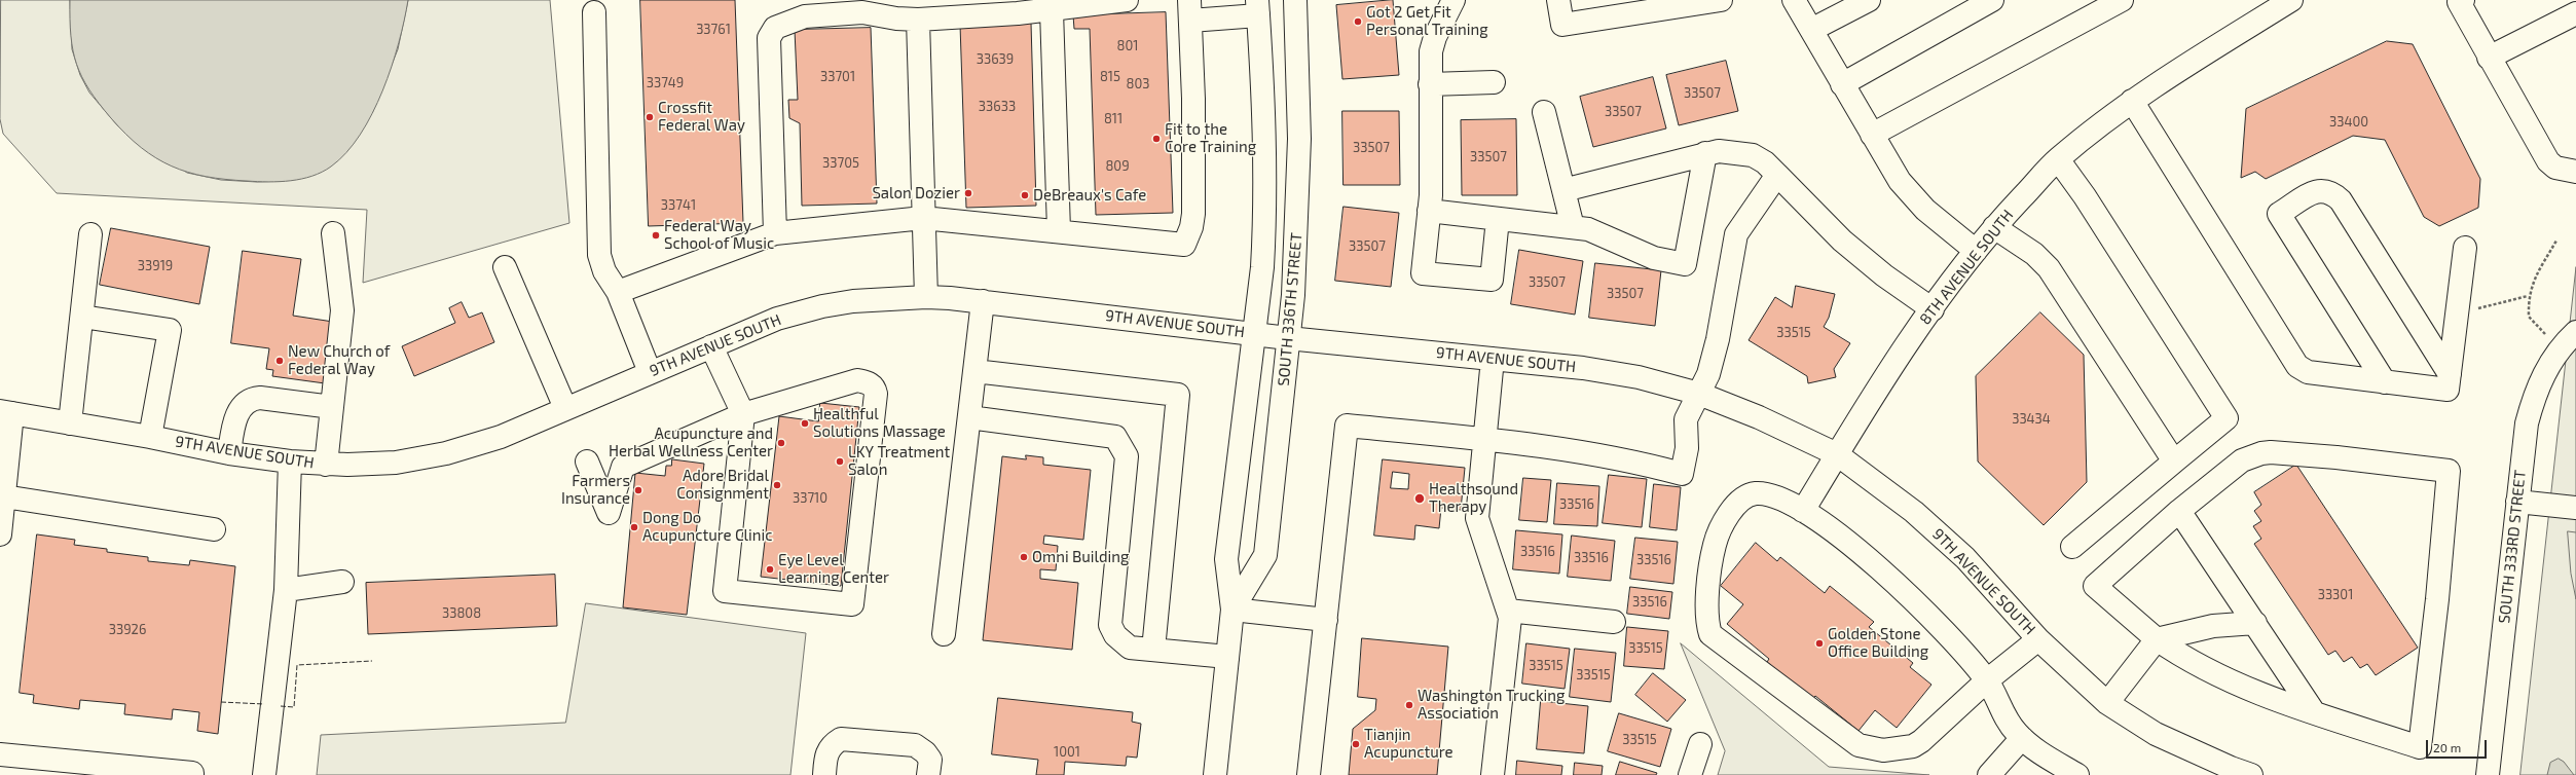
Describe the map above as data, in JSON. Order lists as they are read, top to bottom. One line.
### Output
{"streets":{"street":["8TH AVENUE SOUTH","SOUTH 336TH STREET","9TH AVENUE SOUTH","SOUTH 333RD STREET"]},"crossings":[["8TH AVENUE SOUTH","9TH AVENUE SOUTH"],["SOUTH 336TH STREET","9TH AVENUE SOUTH"]],"places":["Got 2 Get Fit Personal Training","Crossfit Federal Way","Fit to the Core Training","Salon Dozier","DeBreaux's Cafe","Federal Way School of Music","New Church of Federal Way","Healthful Solutions Massage","Acupuncture and Herbal Wellness Center","LKY Treatment Salon","Adore Bridal Consignment","Farmers Insurance","Healthsound Therapy","Dong Do Acupuncture Clinic","Omni Building","Eye Level Learning Center","Golden Stone Office Building","Washington Trucking Association","Tianjin Acupuncture"],"house_numbers":["33761","801","33639","33701","815","33749","803","33507","33633","33507","811","33400","33507","33507","33705","809","33741","33507","33919","33507","33507","33515","33434","33710","33516","33516","33516","33516","33301","33516","33808","33926","33515","33515","33515","33515","1001"],"scale_bar":"20 m"}
